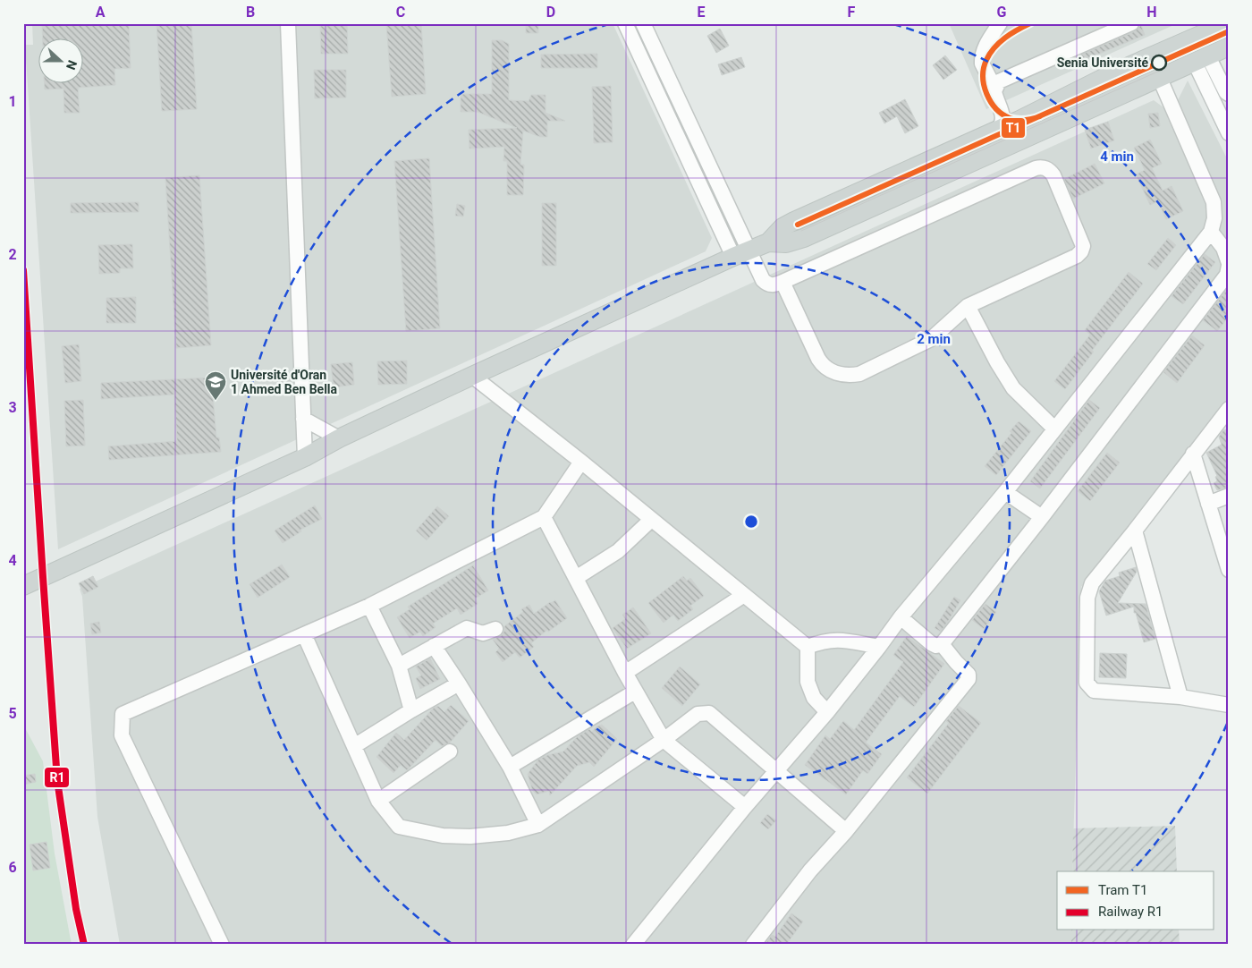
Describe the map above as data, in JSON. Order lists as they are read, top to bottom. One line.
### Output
{"places":{"other":["Senia Université"],"school or university":["Université d'Oran 1 Ahmed Ben Bella"]},"lines":["tram line T1","rail line R1"],"legend":["Tram T1","Railway R1"],"north":"right","grid":{"columns":["A","B","C","D","E","F","G","H"],"rows":["1","2","3","4","5","6"]},"rings":["4 min","2 min"]}
